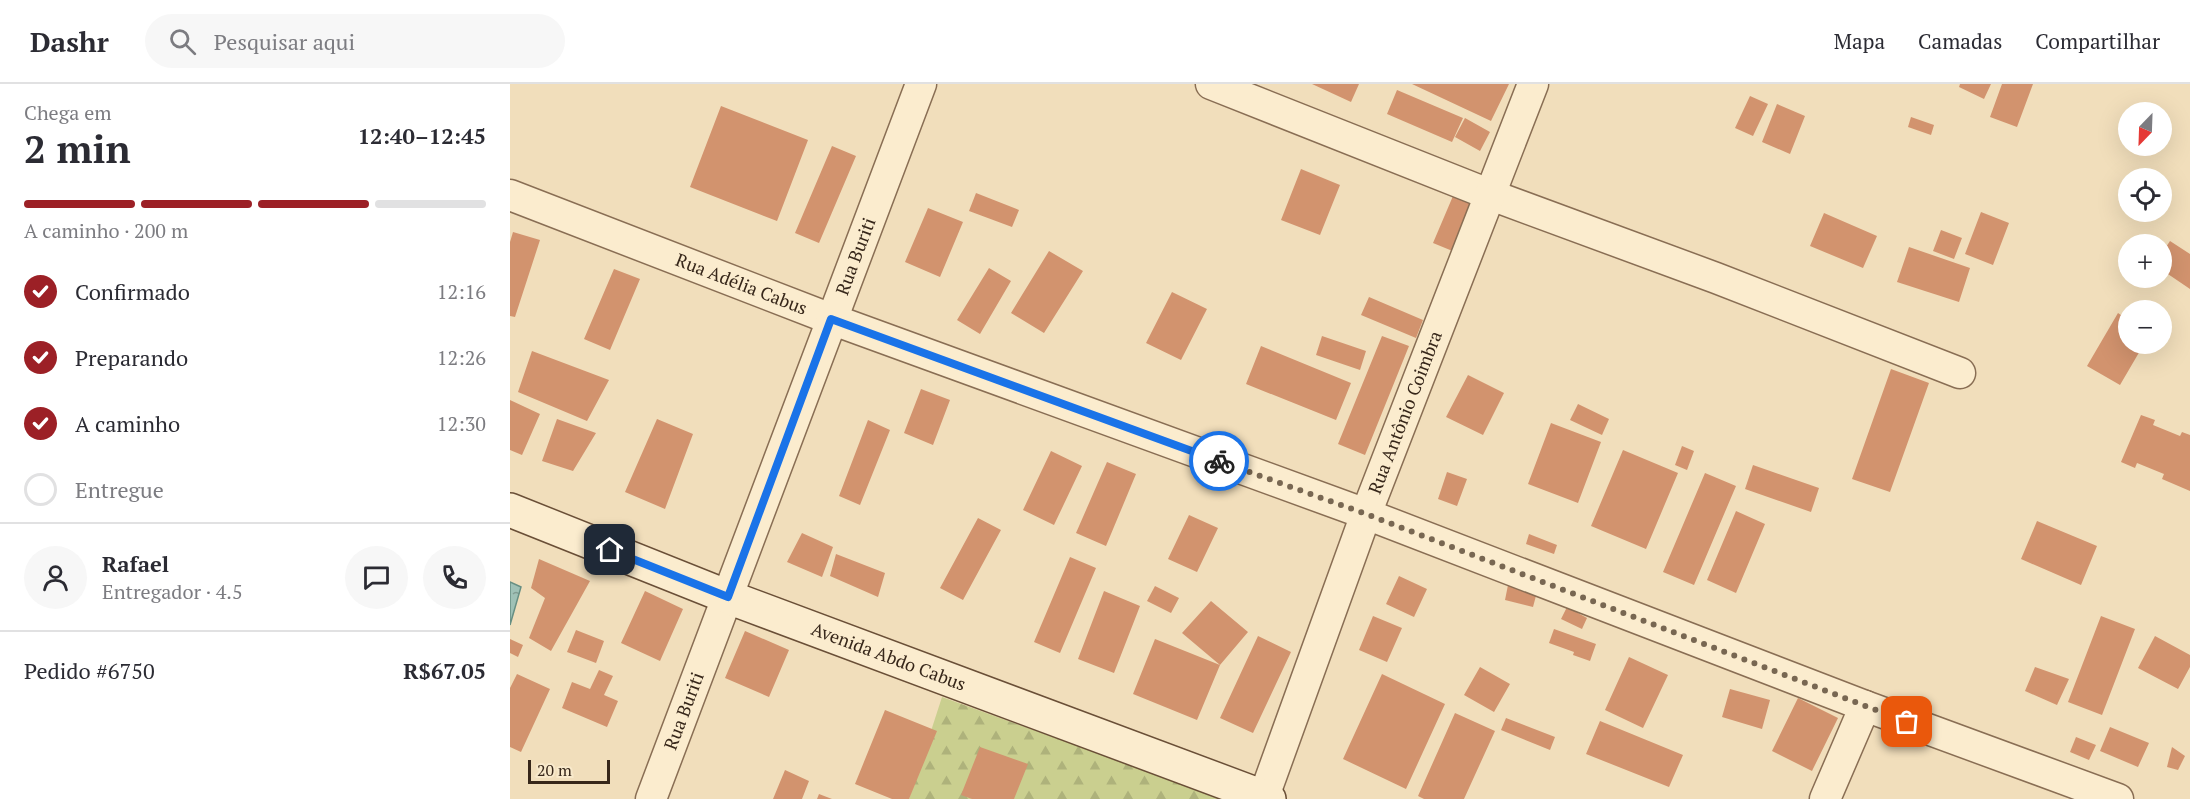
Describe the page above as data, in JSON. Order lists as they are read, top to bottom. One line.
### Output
{"streets":{"main road":["Avenida Abdo Cabus"],"street":["Rua Buriti","Rua Adélia Cabus","Rua Antônio Coimbra"]},"crossings":[["Rua Buriti","Rua Adélia Cabus"],["Rua Buriti","Avenida Abdo Cabus"],["Rua Adélia Cabus","Rua Antônio Coimbra"],["Rua Antônio Coimbra","Avenida Abdo Cabus"]],"scale_bar":"20 m","north":"bottom left","page":{"header":"Dashr","search":"Pesquisar aqui","nav":["Mapa","Camadas","Compartilhar"],"heading":["2 min","Chega em","12:40–12:45"],"panel":["Rafael","Entregador · 4.5","Pedido #6750","R$67.05"],"map_buttons":["+","−"],"bar":"A caminho · 200 m","list":[["Confirmado","12:16"],["Preparando","12:26"],["A caminho","12:30"],"Entregue"],"scale":"20 m"}}
